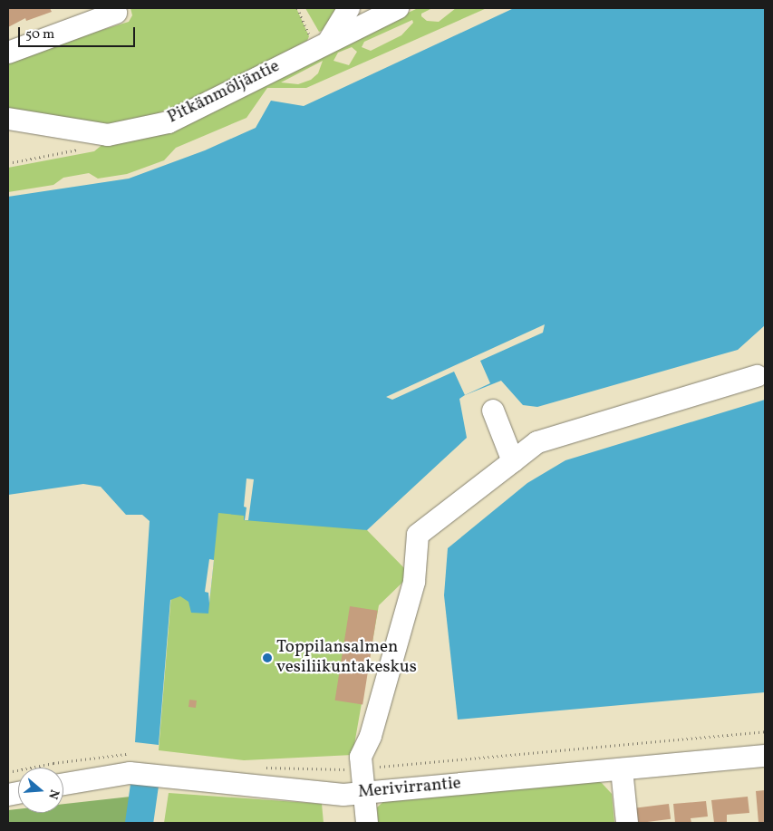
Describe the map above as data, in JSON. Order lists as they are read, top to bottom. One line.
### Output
{"streets":{"street":["Pitkänmöljäntie","Merivirrantie"]},"places":["Toppilansalmen vesiliikuntakeskus"],"scale_bar":"50 m","north":"right"}
